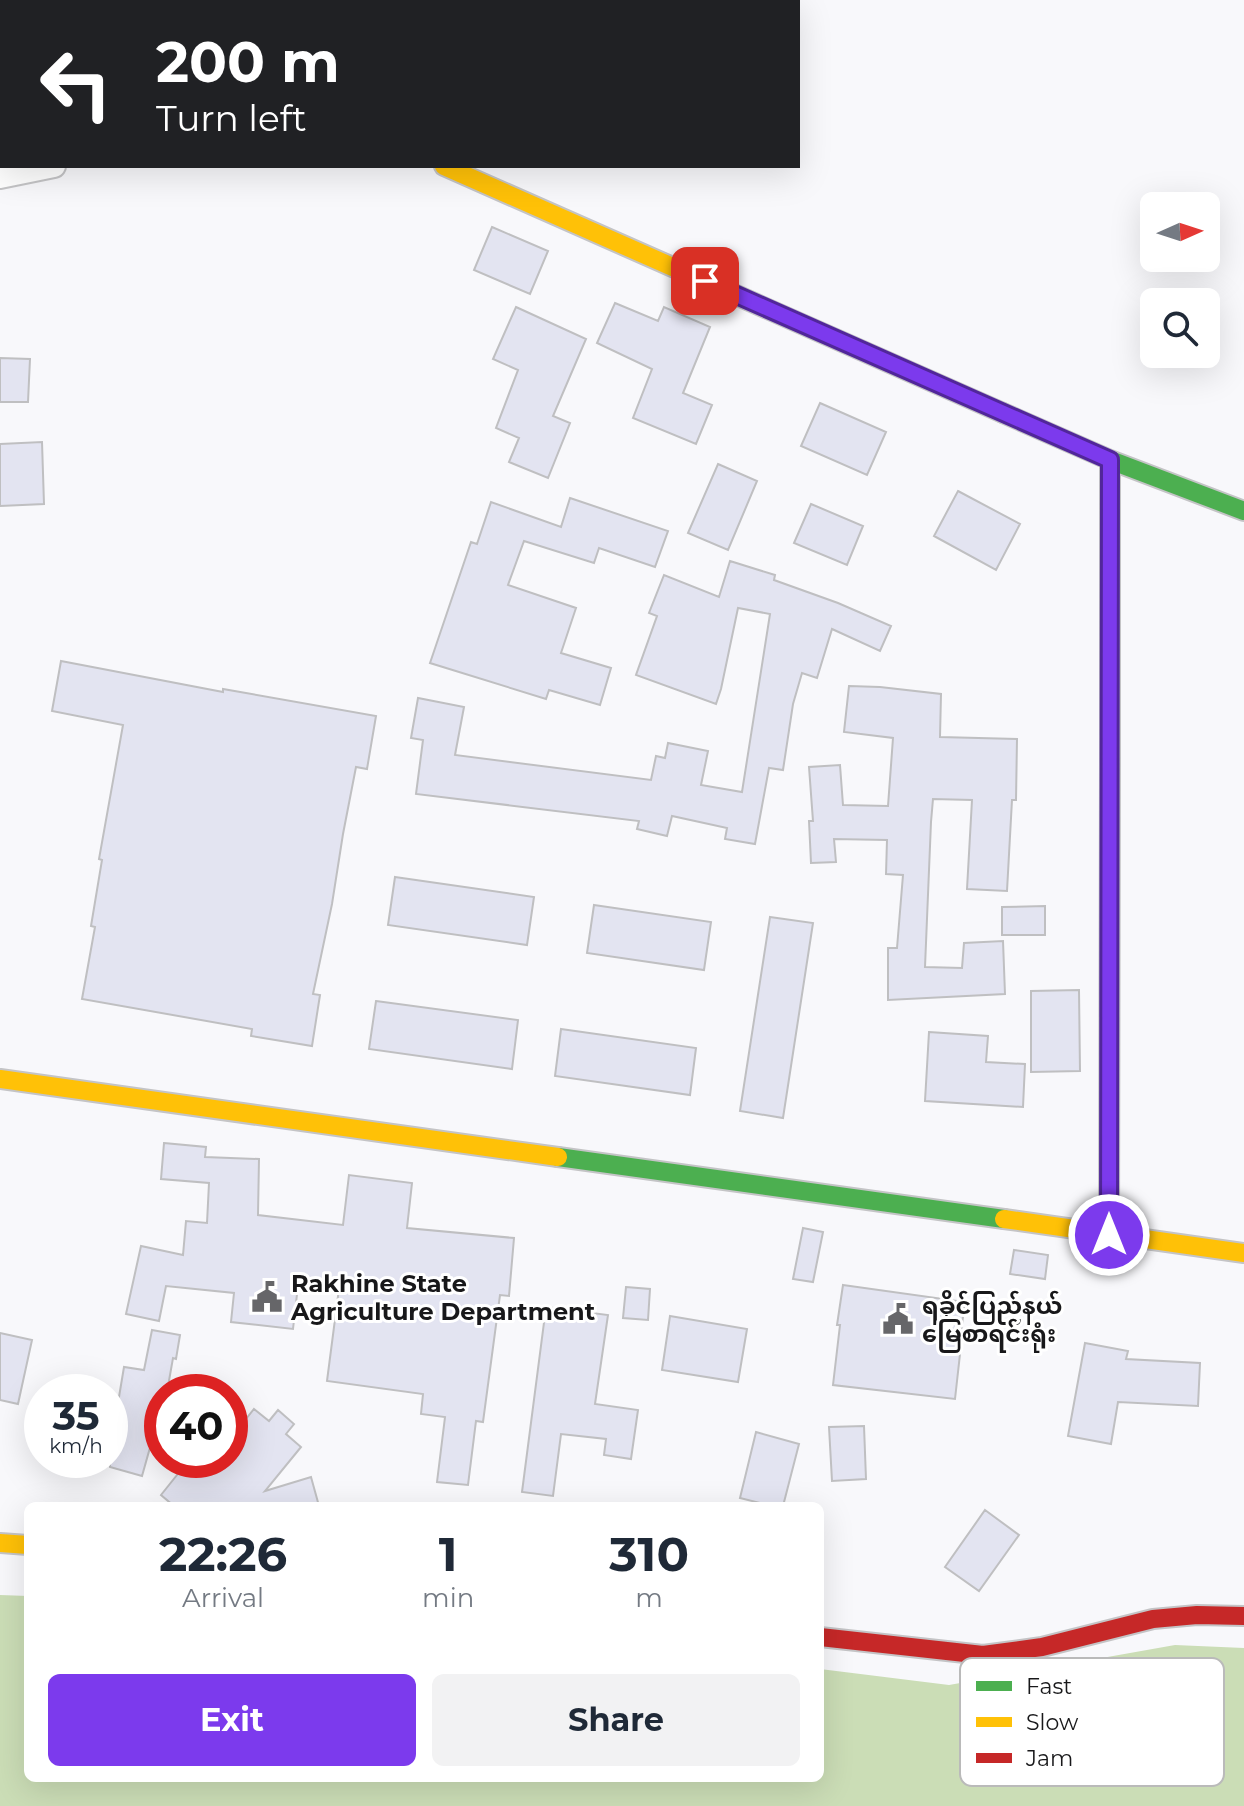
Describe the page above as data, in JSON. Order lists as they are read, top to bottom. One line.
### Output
{"places":{"public building":["Rakhine State Agriculture Department","ရခိုင်ပြည်နယ် မြေစာရင်းရုံး"]},"legend":["Fast","Slow","Jam"],"north":"right","page":{"turn":["200 m","Turn left"],"speed":"35 km/h","limit":"40","eta":["22:26","Arrival","1","min","310","m"],"buttons":["Exit","Share"]}}
